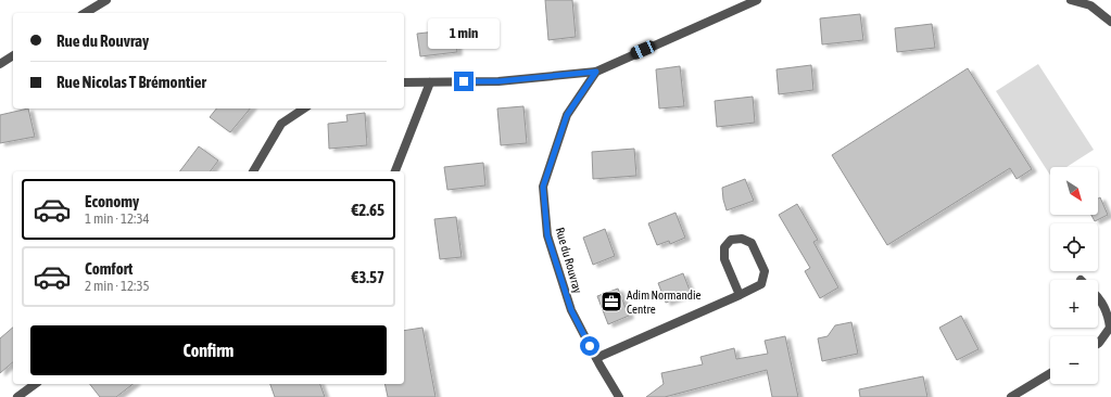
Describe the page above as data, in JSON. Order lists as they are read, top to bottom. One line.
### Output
{"streets":{"street":["Rue du Rouvray"]},"places":{"office":["Adim Normandie Centre"]},"north":"bottom right","page":{"banner":["Rue du Rouvray","Rue Nicolas T Brémontier"],"bubble":"1 min","map_buttons":["+","−"],"list":[{"name":"Economy","note":"1 min · 12:34","value":"€2.65"},{"name":"Comfort","note":"2 min · 12:35","value":"€3.57"}],"buttons":"Confirm"}}
